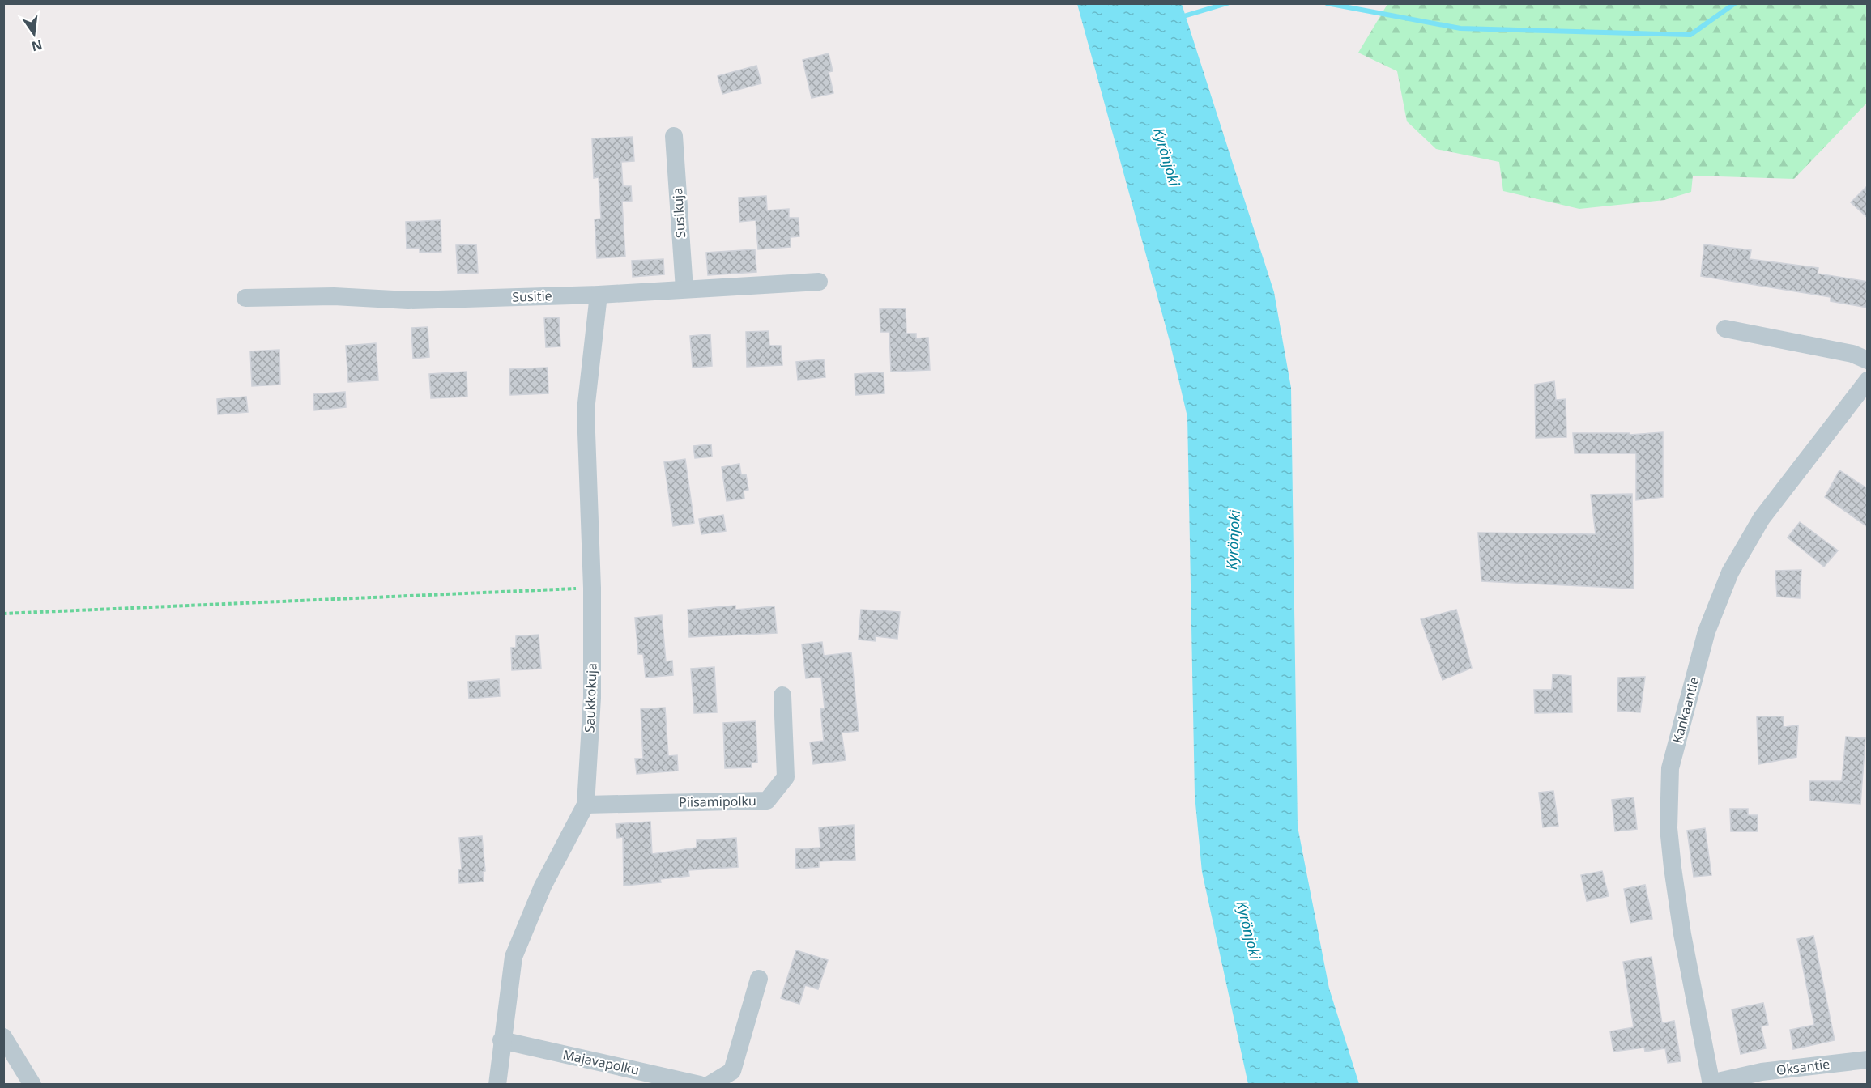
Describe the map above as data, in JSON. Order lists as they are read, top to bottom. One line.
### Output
{"streets":{"street":["Susikuja","Susitie","Saukkokuja","Kankaantie","Piisamipolku","Majavapolku","Oksantie"]},"crossings":[["Susikuja","Susitie"],["Susitie","Saukkokuja"],["Saukkokuja","Piisamipolku"],["Saukkokuja","Majavapolku"],["Kankaantie","Oksantie"]],"water":["Kyrönjoki"],"north":"bottom"}
